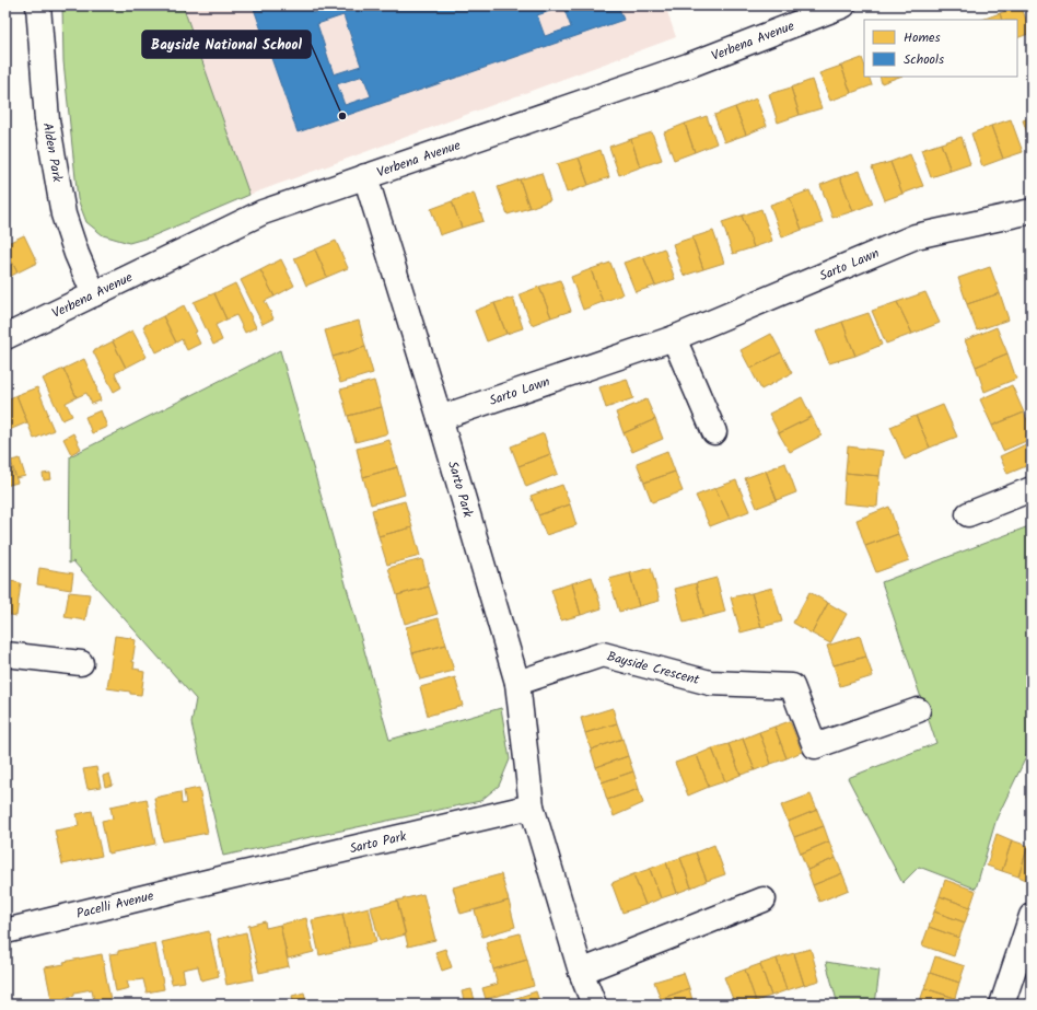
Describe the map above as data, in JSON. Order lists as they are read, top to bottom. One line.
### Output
{"streets":{"street":["Verbena Avenue","Alden Park","Sarto Lawn","Sarto Park","Bayside Crescent","Pacelli Avenue"]},"crossings":[["Verbena Avenue","Alden Park"],["Verbena Avenue","Sarto Park"],["Sarto Lawn","Sarto Park"],["Sarto Park","Bayside Crescent"],["Sarto Park","Pacelli Avenue"]],"places":["Bayside National School"],"legend":["Homes","Schools"]}
